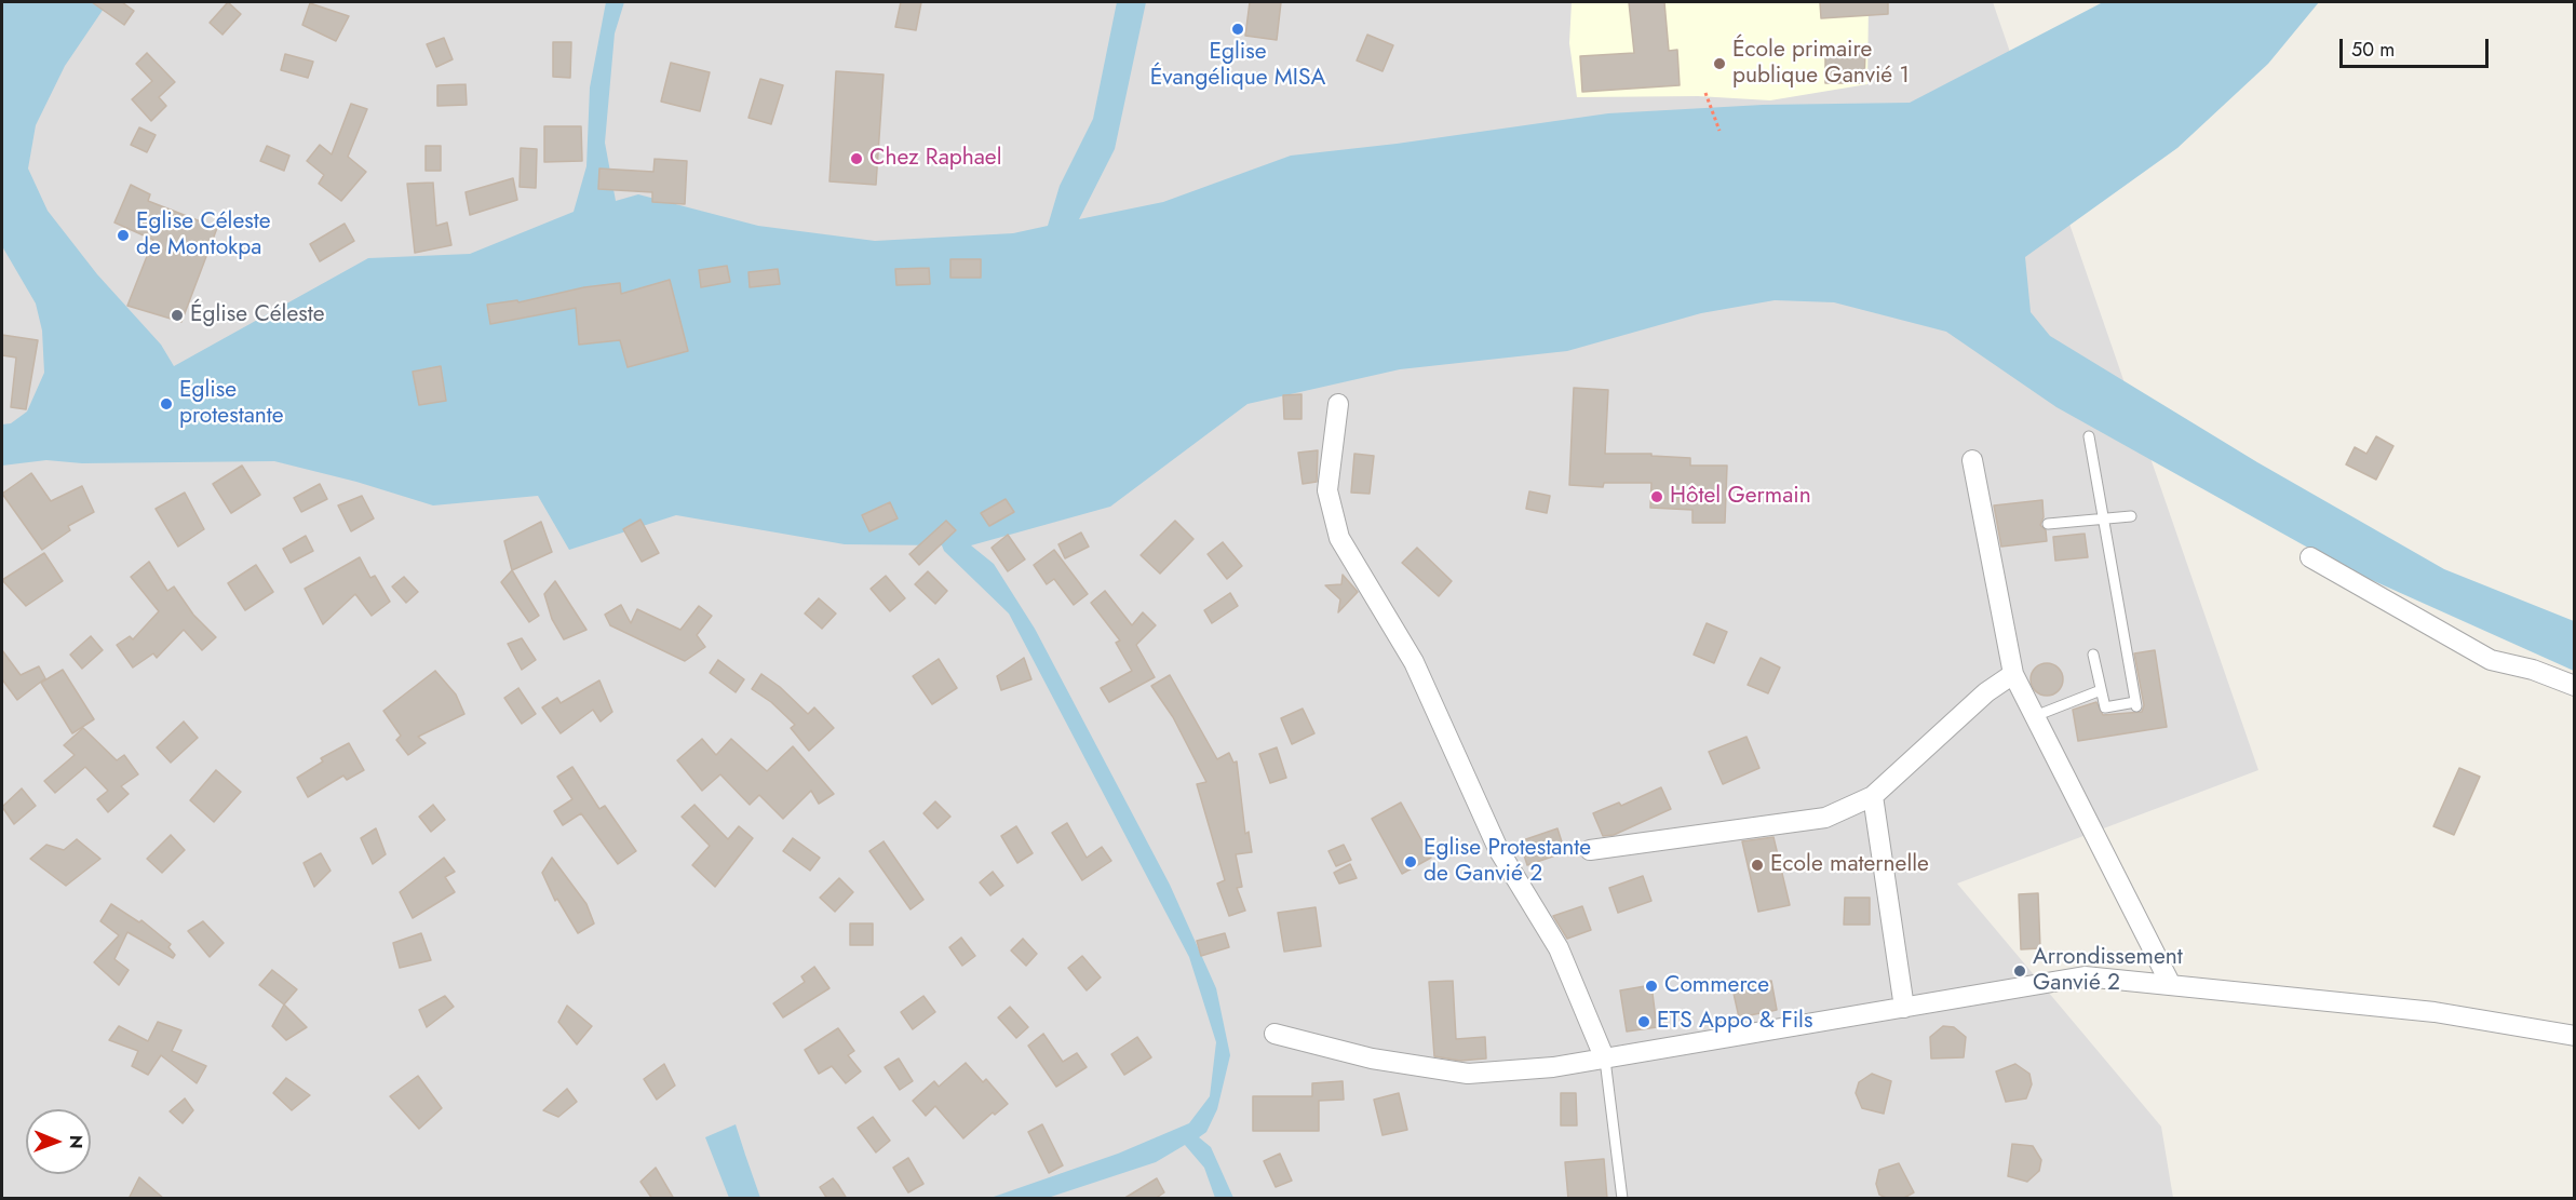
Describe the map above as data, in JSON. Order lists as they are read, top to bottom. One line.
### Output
{"places":["Eglise Évangélique MISA","École primaire publique Ganvié 1","Chez Raphael","Eglise Céleste de Montokpa","Église Céleste","Eglise protestante","Hôtel Germain","Eglise Protestante de Ganvié 2","Ecole maternelle","Arrondissement Ganvié 2","Commerce","ETS Appo & Fils"],"scale_bar":"50 m","north":"right"}
